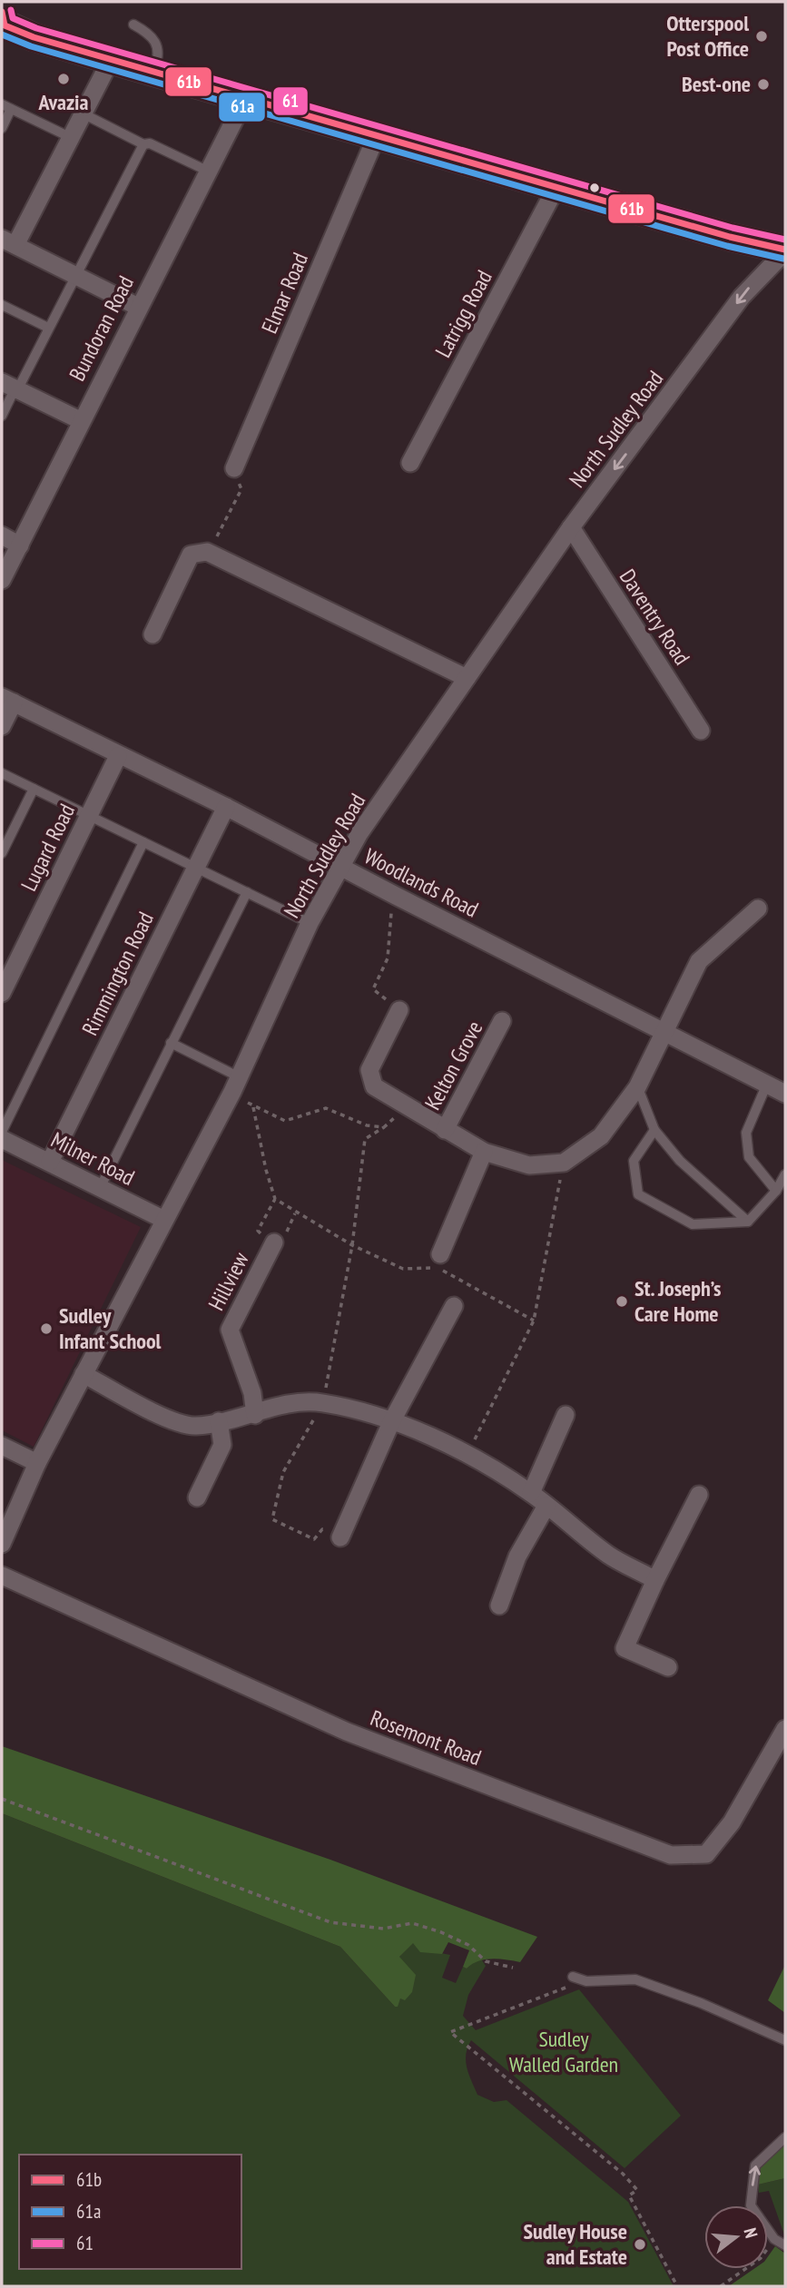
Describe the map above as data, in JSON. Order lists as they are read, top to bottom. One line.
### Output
{"streets":{"street":["Elmar Road","Latrigg Road","Bundoran Road","North Sudley Road","Daventry Road","Lugard Road","Woodlands Road","Rimmington Road","Kelton Grove","Milner Road","Hillview","Rosemont Road"]},"crossings":[["North Sudley Road","Daventry Road"],["North Sudley Road","Woodlands Road"],["North Sudley Road","Milner Road"],["Lugard Road","Woodlands Road"],["Woodlands Road","Rimmington Road"],["Rimmington Road","Milner Road"]],"parks":["Sudley Walled Garden"],"places":["Otterspool Post Office","Avazia","Best-one","St. Joseph’s Care Home","Sudley Infant School","Sudley House and Estate"],"lines":["transit line 61","transit line 61b","transit line 61a"],"legend":["61b","61a","61"],"north":"right"}
